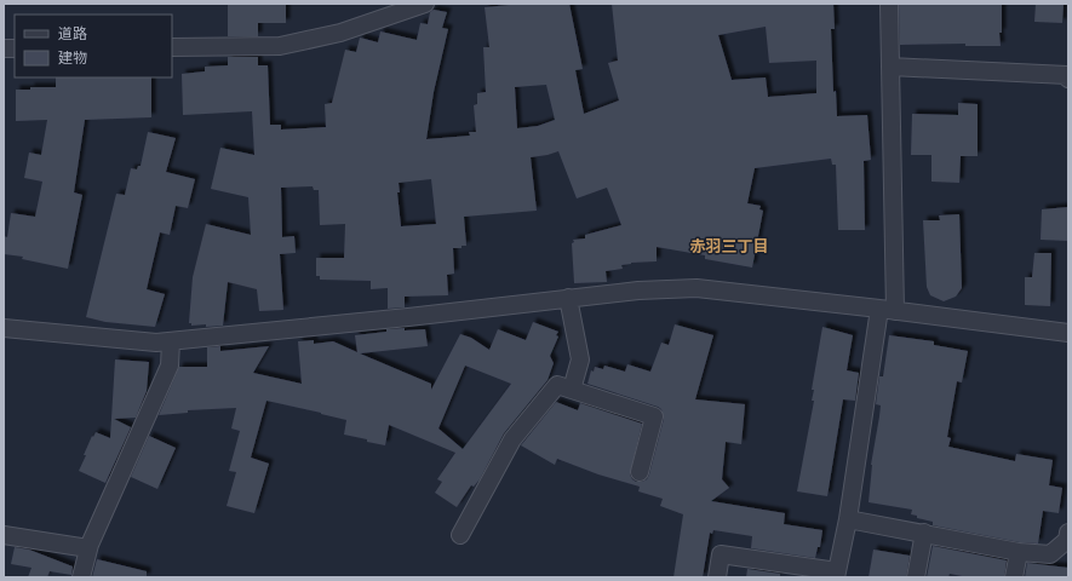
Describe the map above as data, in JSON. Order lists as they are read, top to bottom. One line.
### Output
{"districts":["赤羽三丁目"],"legend":["道路","建物"]}
